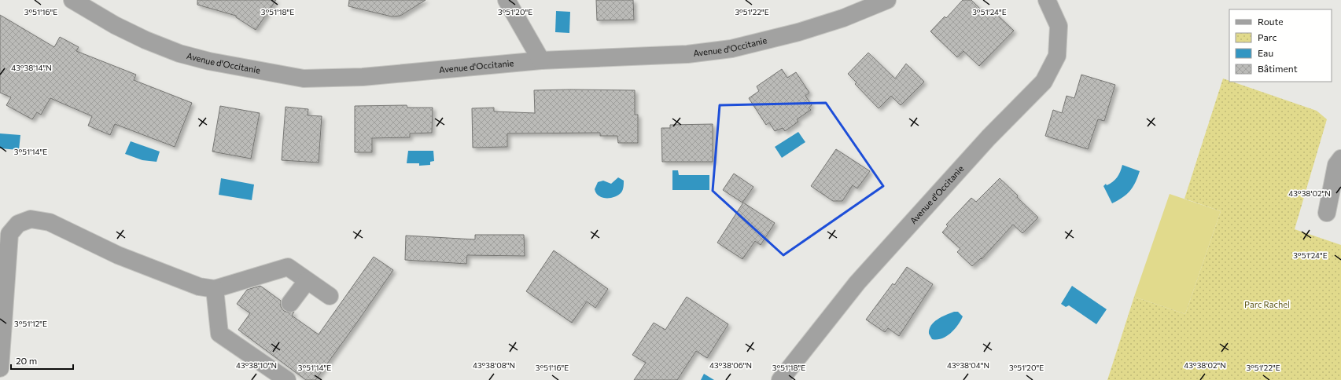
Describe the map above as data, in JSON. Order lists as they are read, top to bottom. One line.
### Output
{"streets":{"street":["Avenue d'Occitanie"]},"parks":["Parc Rachel"],"legend":["Route","Parc","Eau","Bâtiment"],"scale_bar":"20 m","coordinates":["3°51'16\"E","3°51'18\"E","3°51'20\"E","3°51'22\"E","3°51'24\"E","43°38'14\"N","3°51'14\"E","43°38'02\"N","3°51'12\"E","43°38'10\"N","43°38'08\"N","43°38'06\"N","43°38'04\"N"]}
